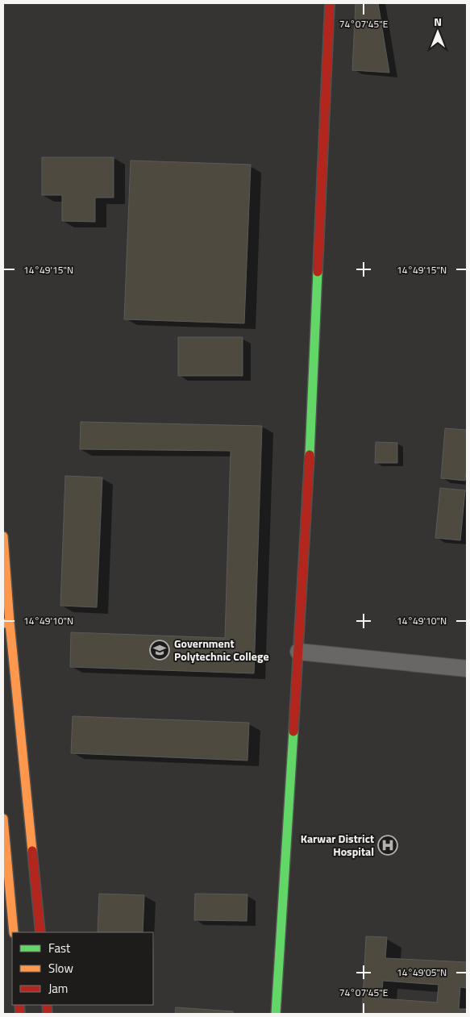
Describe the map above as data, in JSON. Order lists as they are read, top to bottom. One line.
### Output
{"places":{"school or university":["Government Polytechnic College"],"hospital":["Karwar District Hospital"]},"legend":["Fast","Slow","Jam"],"north":"top","coordinates":["74°07'45\"E","14°49'15\"N","14°49'10\"N","14°49'05\"N"]}
